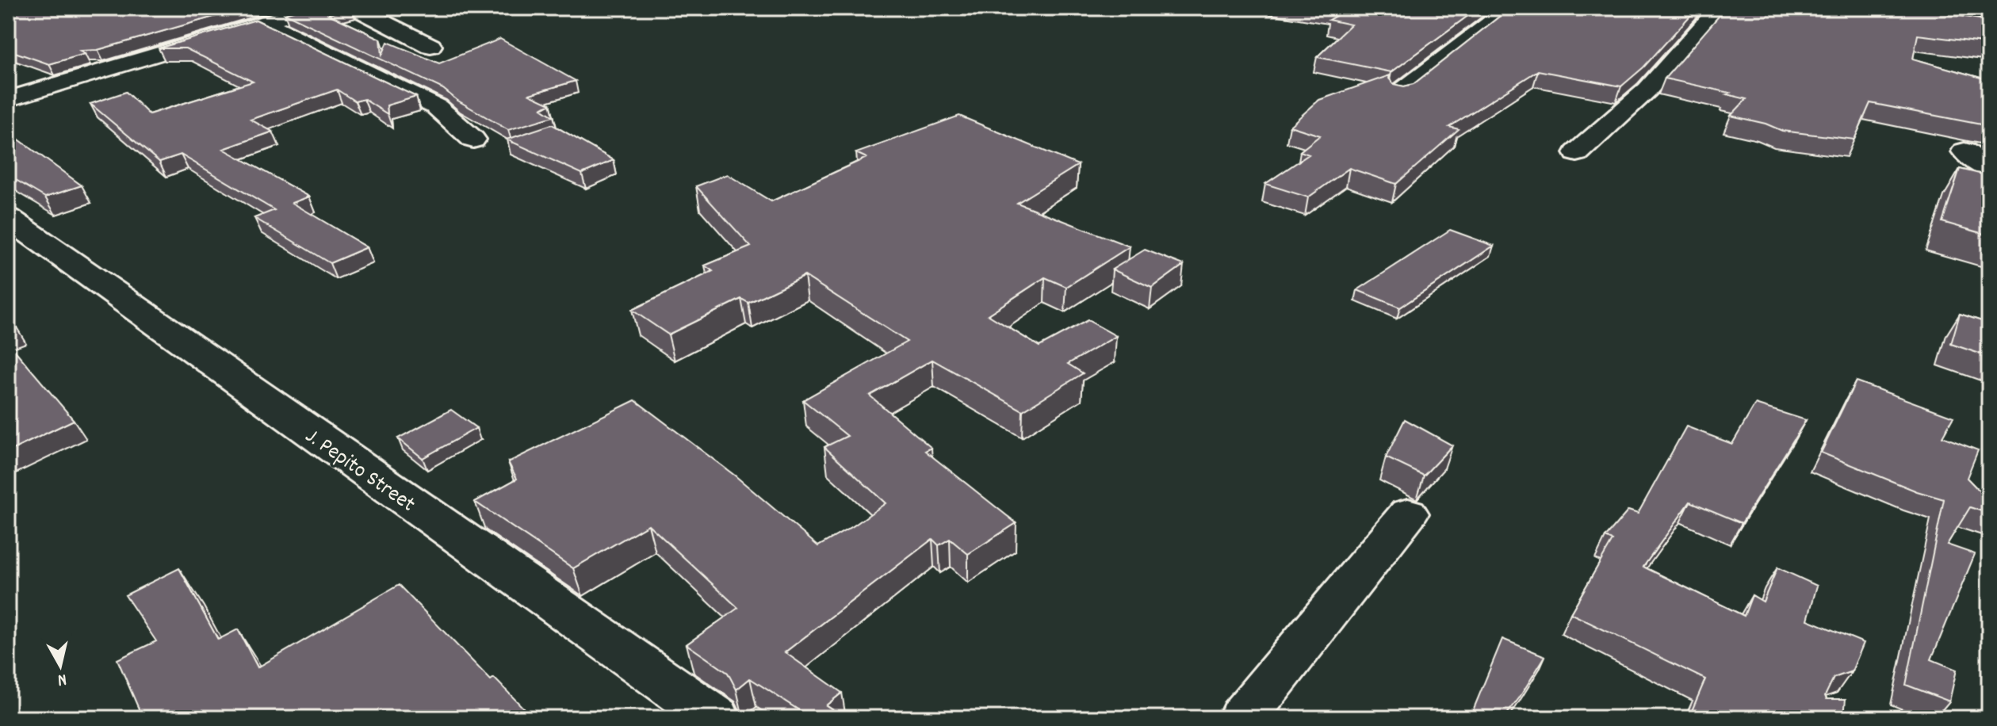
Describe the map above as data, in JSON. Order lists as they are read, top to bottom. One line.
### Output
{"streets":{"street":["J. Pepito Street"]},"north":"bottom"}
